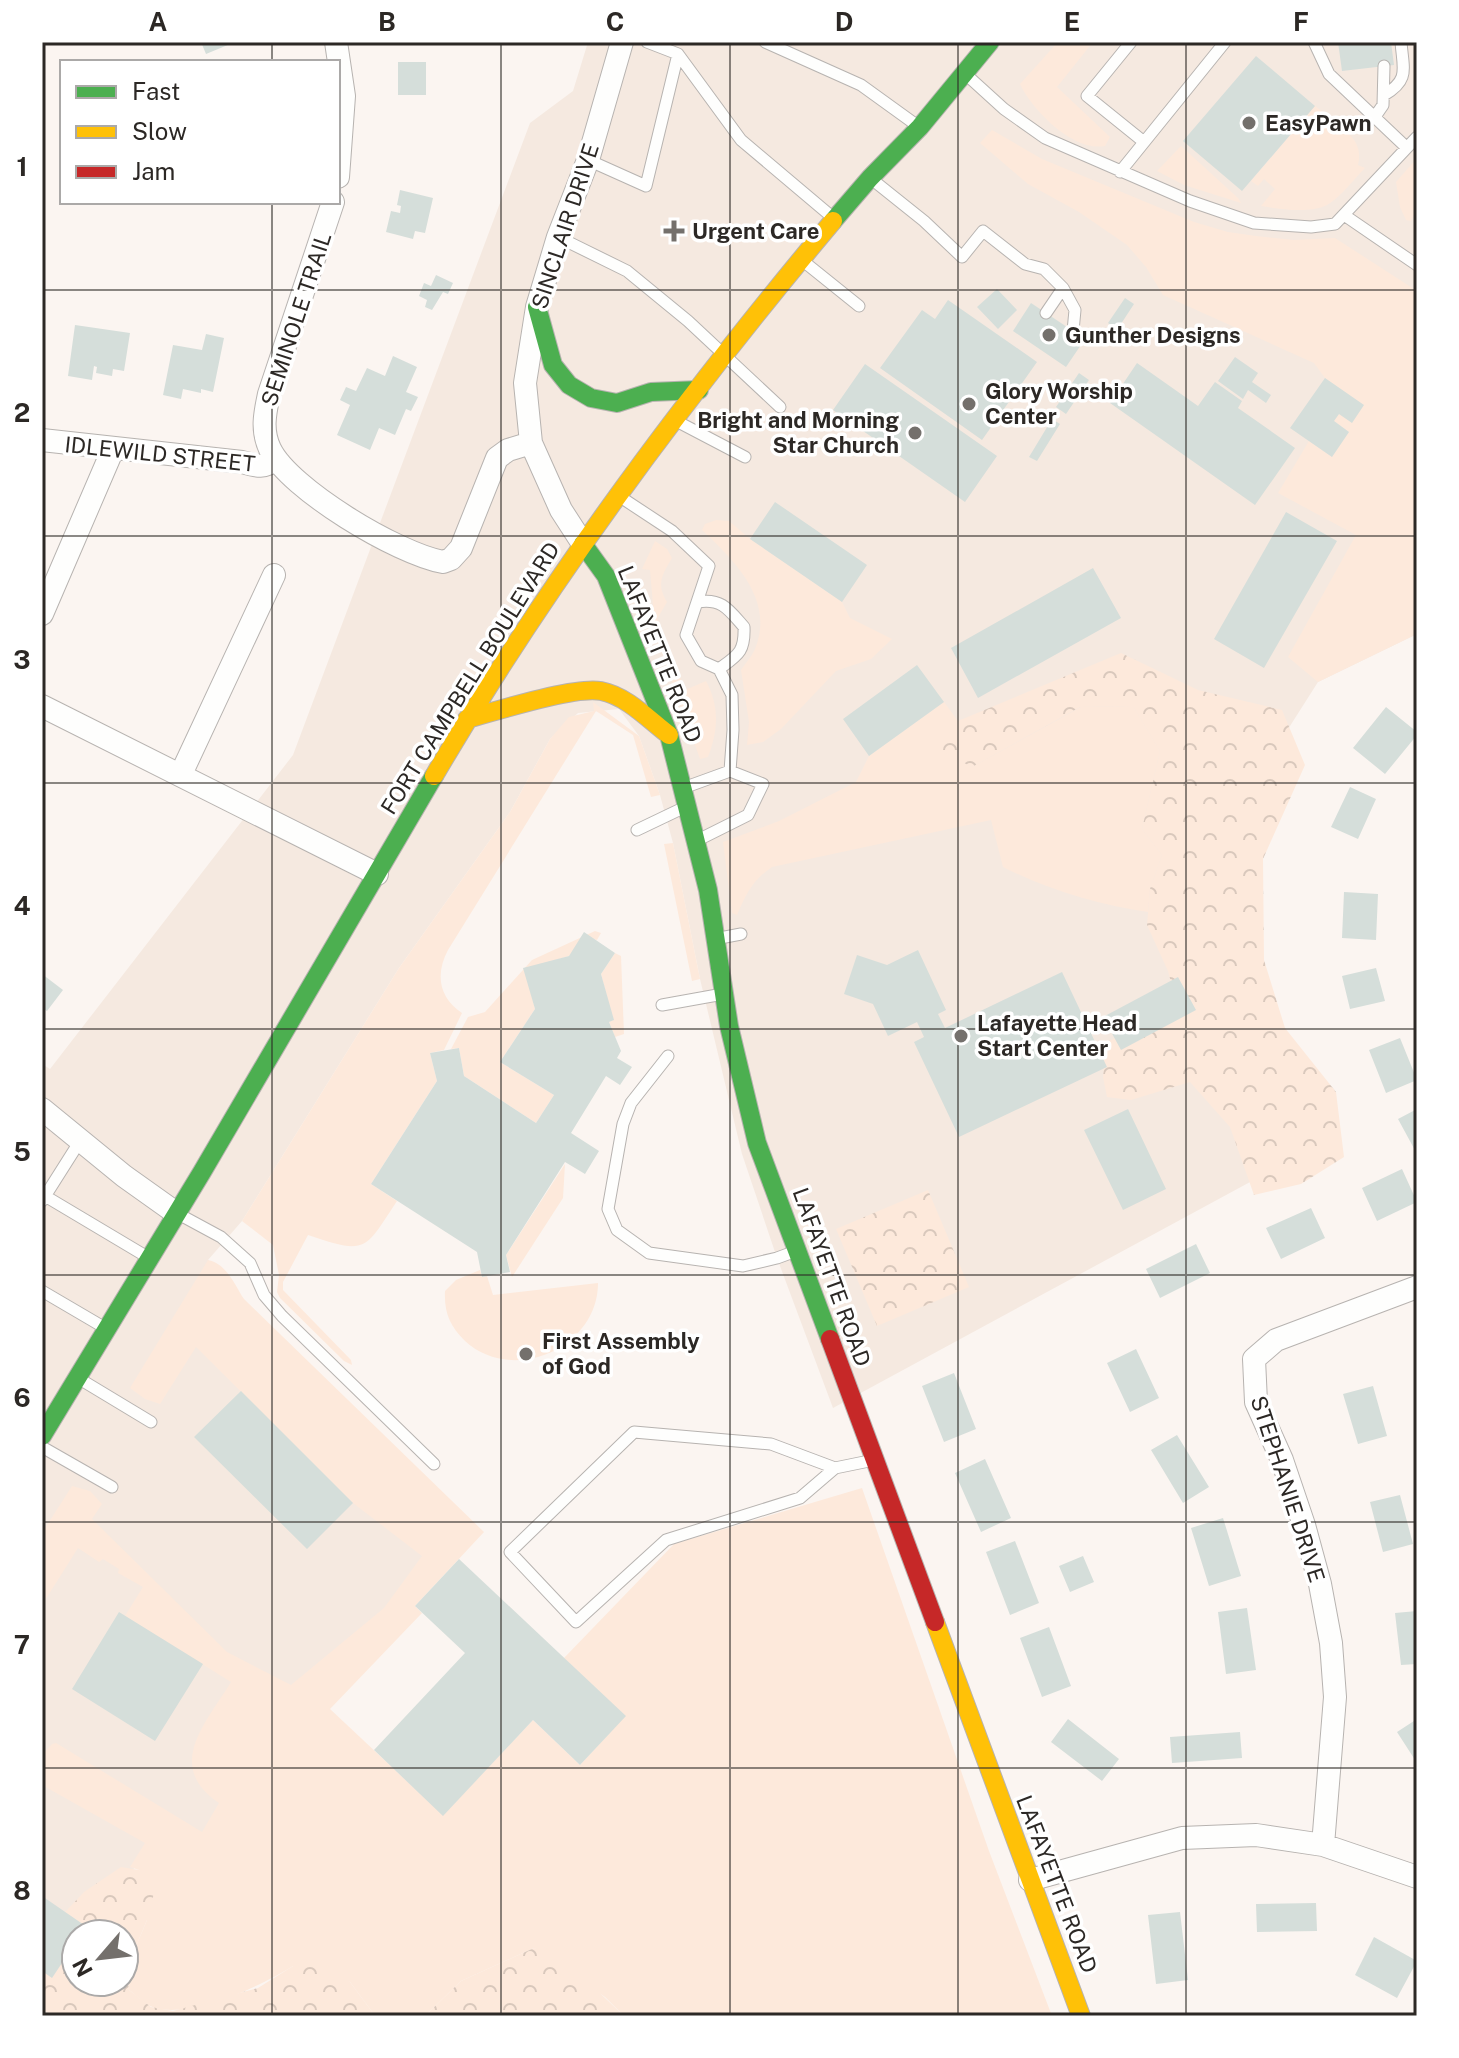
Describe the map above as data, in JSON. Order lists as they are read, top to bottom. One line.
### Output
{"streets":{"main road":["LAFAYETTE ROAD","FORT CAMPBELL BOULEVARD"],"street":["SINCLAIR DRIVE","SEMINOLE TRAIL","IDLEWILD STREET","STEPHANIE DRIVE"]},"crossings":[["SINCLAIR DRIVE","SEMINOLE TRAIL"],["SINCLAIR DRIVE","LAFAYETTE ROAD"],["SINCLAIR DRIVE","FORT CAMPBELL BOULEVARD"],["SEMINOLE TRAIL","IDLEWILD STREET"],["LAFAYETTE ROAD","FORT CAMPBELL BOULEVARD"]],"places":{"other":["EasyPawn","Gunther Designs","Glory Worship Center","Bright and Morning Star Church","Lafayette Head Start Center","First Assembly of God"],"health":["Urgent Care"]},"legend":["Fast","Slow","Jam"],"north":"bottom left","grid":{"columns":["A","B","C","D","E","F"],"rows":["1","2","3","4","5","6","7","8"]}}
